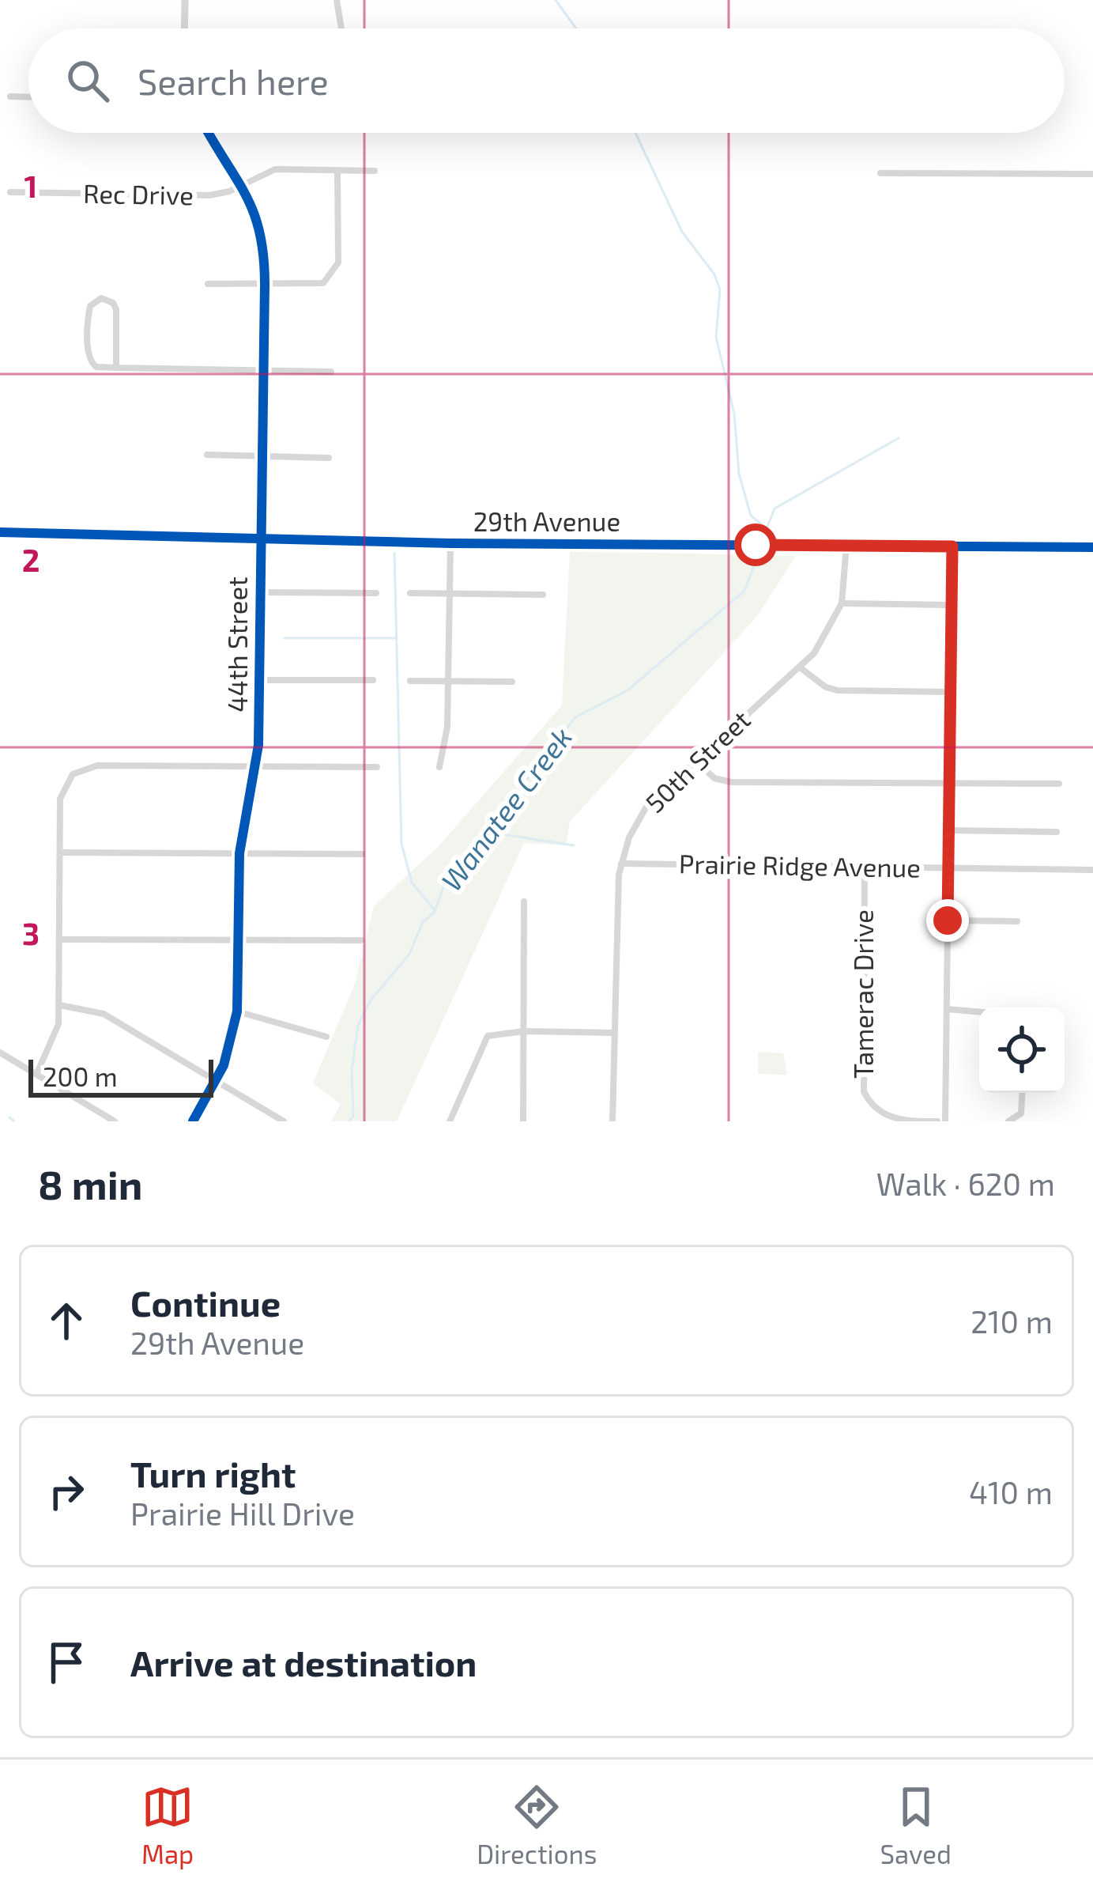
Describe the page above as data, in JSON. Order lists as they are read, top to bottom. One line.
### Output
{"streets":{"street":["Rec Drive","29th Avenue","44th Street","50th Street","Prairie Ridge Avenue","Tamerac Drive"]},"crossings":[["Rec Drive","44th Street"],["29th Avenue","44th Street"],["29th Avenue","50th Street"],["50th Street","Prairie Ridge Avenue"],["Prairie Ridge Avenue","Tamerac Drive"]],"water":["Wanatee Creek"],"scale_bar":"200 m","page":{"search":"Search here","scale":"200 m","heading":["8 min","Walk · 620 m"],"list":[["Continue","29th Avenue","210 m"],["Turn right","Prairie Hill Drive","410 m"],"Arrive at destination"],"nav":["Map","Directions","Saved"]},"grid":{"rows":["1","2","3"]}}
